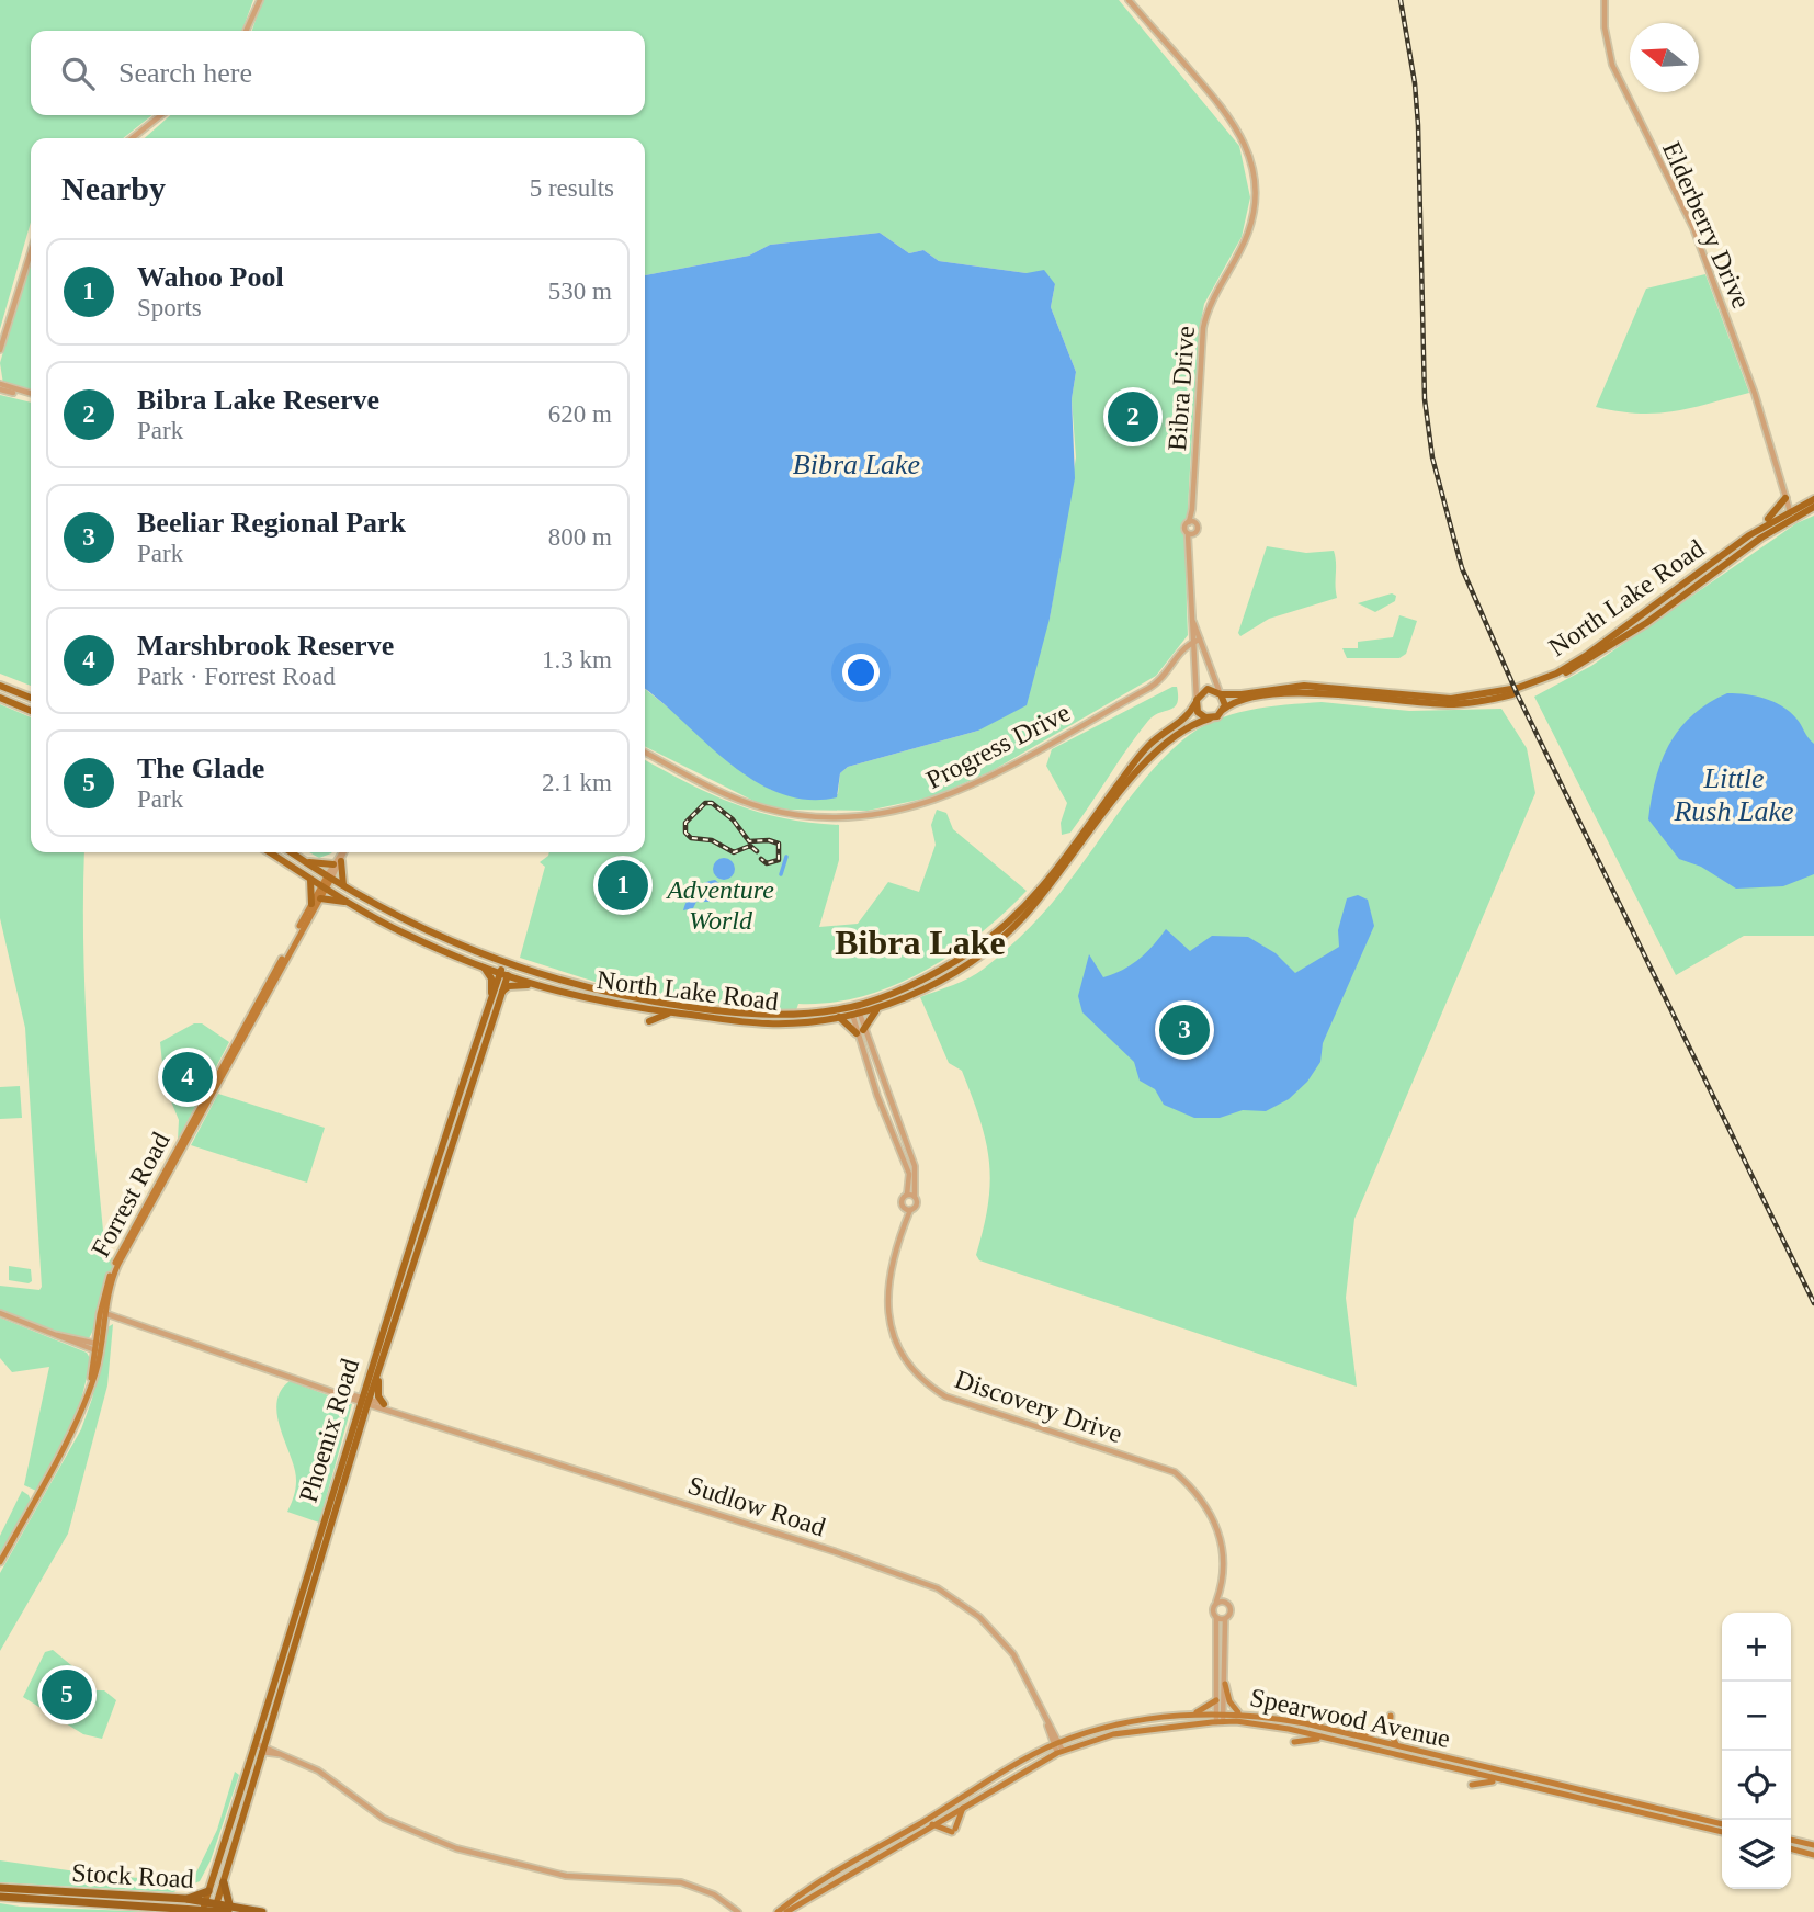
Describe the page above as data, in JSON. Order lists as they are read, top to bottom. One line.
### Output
{"streets":{"highway":["Stock Road"],"main road":["North Lake Road","Forrest Road","Phoenix Road","Spearwood Avenue"],"street":["Elderberry Drive","Bibra Drive","Progress Drive","Discovery Drive","Sudlow Road"]},"crossings":[["Elderberry Drive","North Lake Road"],["North Lake Road","Forrest Road"],["North Lake Road","Phoenix Road"],["Forrest Road","Sudlow Road"],["Phoenix Road","Sudlow Road"],["Phoenix Road","Stock Road"],["Sudlow Road","Spearwood Avenue"]],"districts":["Bibra Lake"],"water":["Bibra Lake","Little Rush Lake"],"parks":["Adventure World"],"north":"left","page":{"search":"Search here","heading":["Nearby","5 results"],"list":[{"mark":"1","name":"Wahoo Pool","note":"Sports","value":"530 m"},{"mark":"2","name":"Bibra Lake Reserve","note":"Park","value":"620 m"},{"mark":"3","name":"Beeliar Regional Park","note":"Park","value":"800 m"},{"mark":"4","name":"Marshbrook Reserve","note":"Park · Forrest Road","value":"1.3 km"},{"mark":"5","name":"The Glade","note":"Park","value":"2.1 km"}],"pins":["2","1","3","4","5"],"map_buttons":["+","−"]}}
